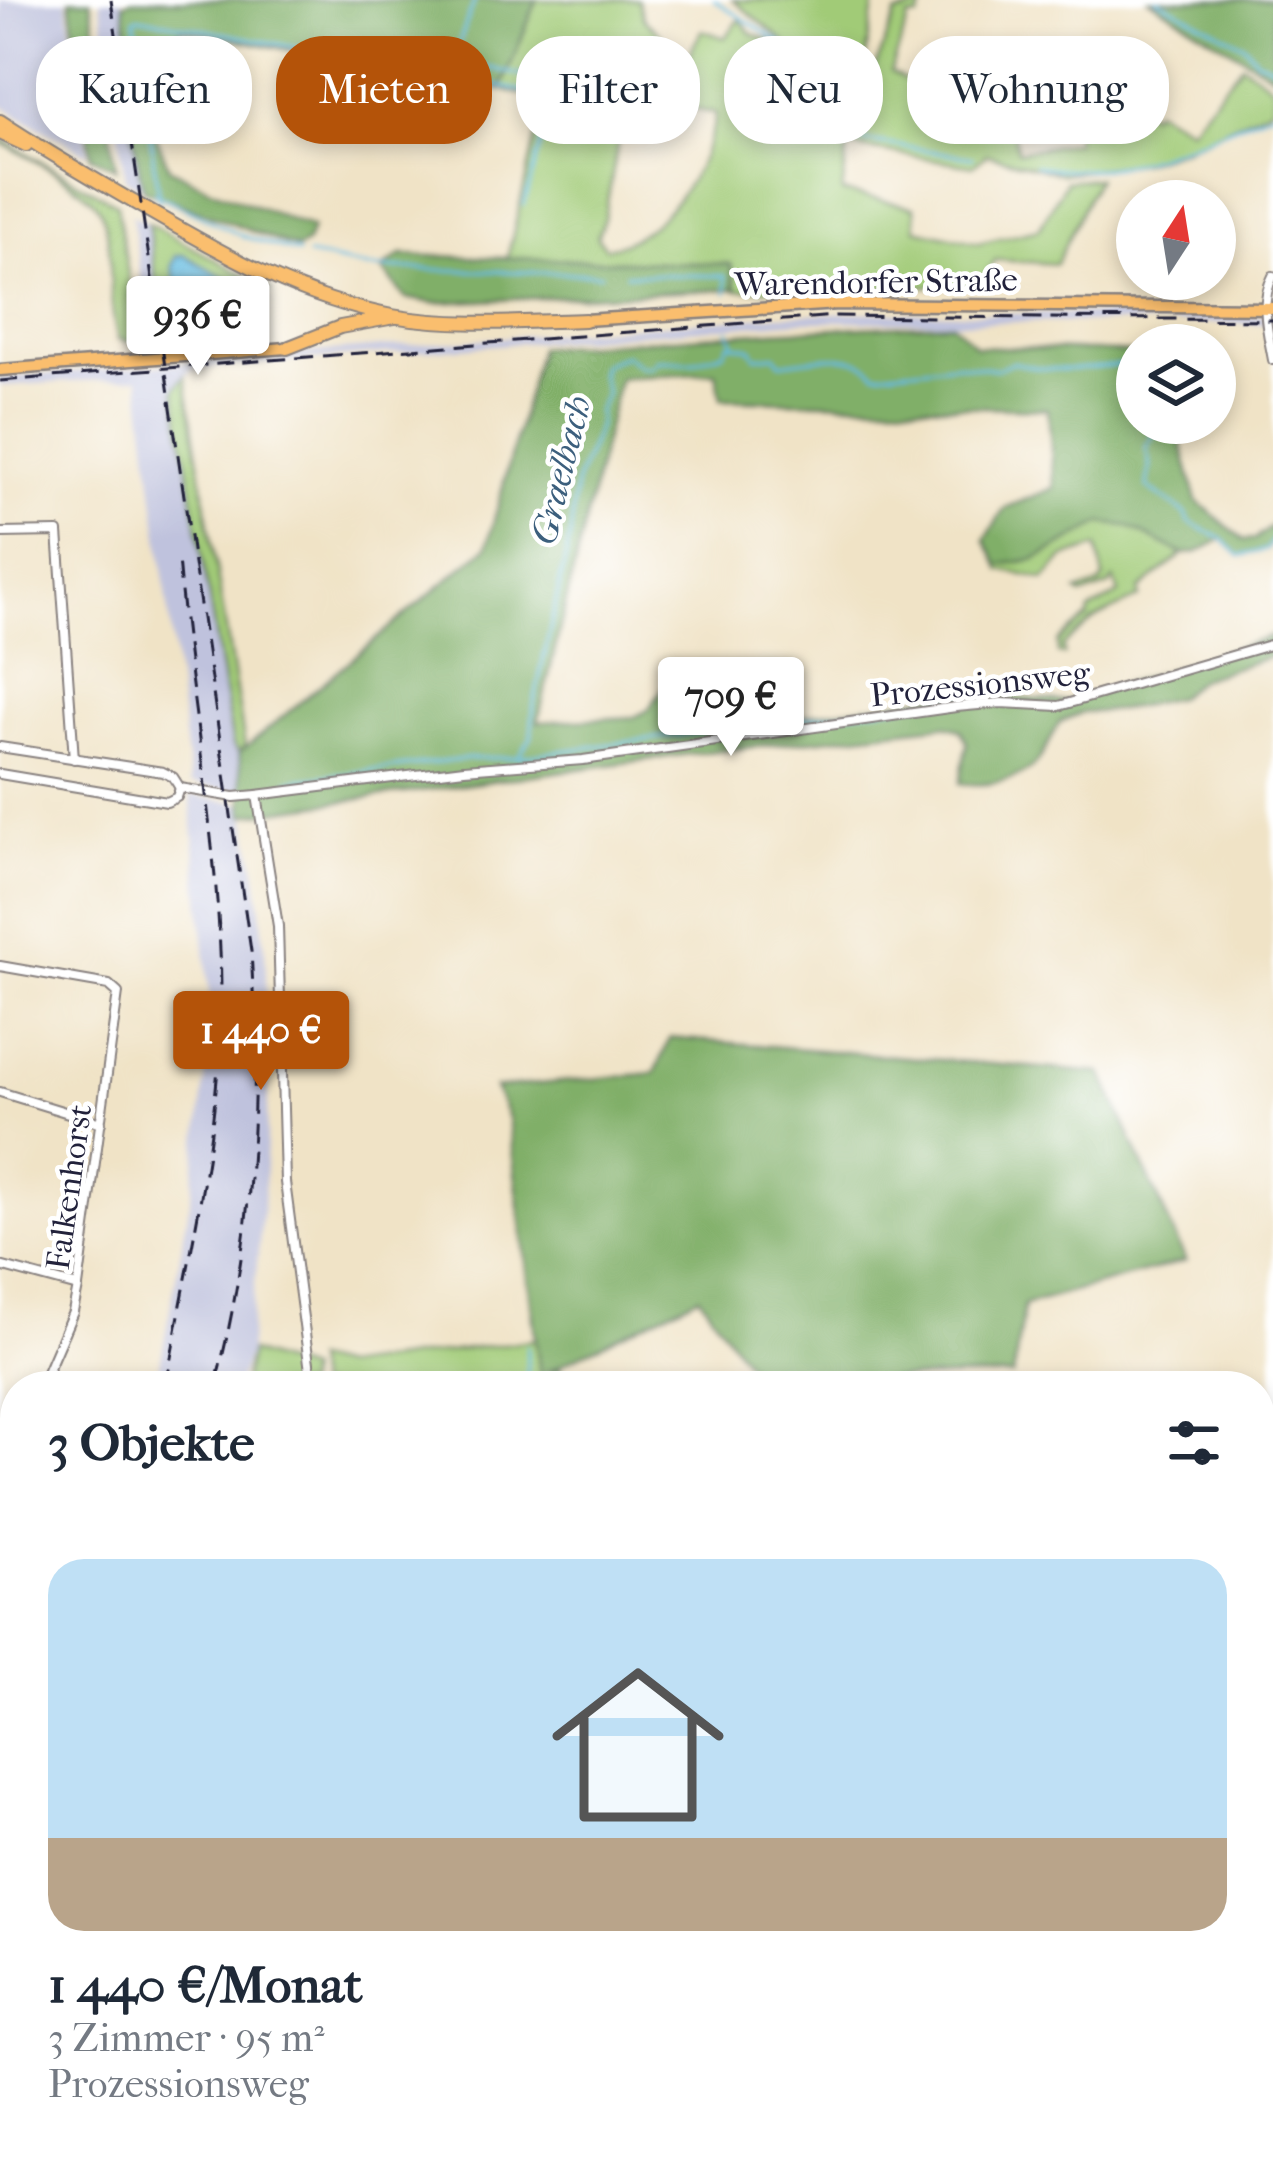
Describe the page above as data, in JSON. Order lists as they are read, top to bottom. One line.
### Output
{"streets":{"highway":["Warendorfer Straße"],"street":["Prozessionsweg","Falkenhorst"]},"water":["Graelbach"],"north":"top","page":{"chip":["Kaufen","Mieten","Filter","Neu","Wohnung"],"price":["936 €","709 €","1 440 €"],"heading":"3 Objekte","list":[{"name":"1 440 €/Monat","note":"3 Zimmer · 95 m² · Prozessionsweg"}]}}
